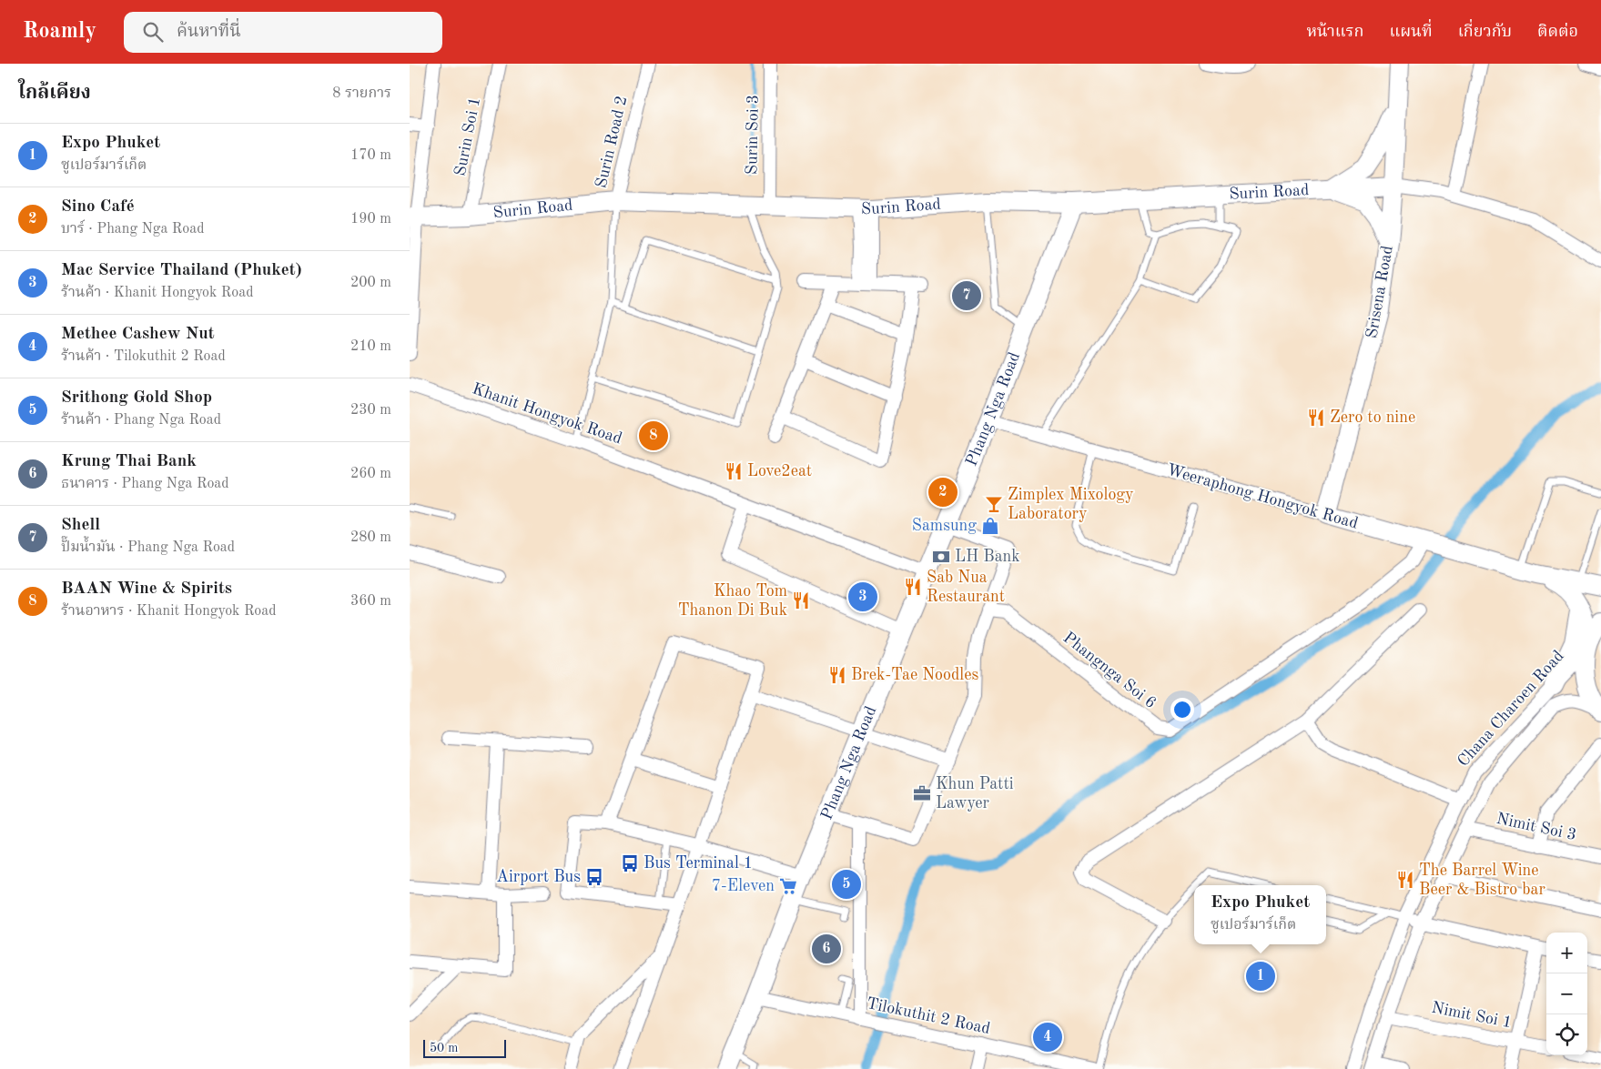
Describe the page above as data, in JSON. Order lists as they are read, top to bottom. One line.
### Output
{"streets":{"street":["Surin Soi 3","Surin Soi 1","Surin Road 2","Surin Road","Srisena Road","Phang Nga Road","Khanit Hongyok Road","Weeraphong Hongyok Road","Phangnga Soi 6","Chana Charoen Road","Nimit Soi 3","Nimit Soi 1","Tilokuthit 2 Road"]},"crossings":[["Surin Soi 3","Surin Road"],["Surin Soi 1","Surin Road"],["Surin Road 2","Surin Road"],["Surin Road","Srisena Road"],["Surin Road","Phang Nga Road"],["Srisena Road","Weeraphong Hongyok Road"],["Phang Nga Road","Khanit Hongyok Road"],["Phang Nga Road","Weeraphong Hongyok Road"],["Phang Nga Road","Tilokuthit 2 Road"],["Weeraphong Hongyok Road","Phangnga Soi 6"],["Weeraphong Hongyok Road","Chana Charoen Road"],["Chana Charoen Road","Nimit Soi 3"],["Chana Charoen Road","Nimit Soi 1"]],"places":{"restaurant":["Zero to nine","Love2eat","Sab Nua Restaurant","Khao Tom Thanon Di Buk","Brek-Tae Noodles","The Barrel Wine Beer & Bistro bar"],"bar":["Zimplex Mixology Laboratory"],"shop":["Samsung"],"bank":["LH Bank"],"office":["Khun Patti Lawyer"],"bus stop":["Bus Terminal 1","Airport Bus"],"supermarket":["7-Eleven"]},"scale_bar":"50 m","page":{"header":"Roamly","search":"ค้นหาที่นี่","nav":["หน้าแรก","แผนที่","เกี่ยวกับ","ติดต่อ"],"heading":["ใกล้เคียง","8 รายการ"],"list":[{"mark":"1","name":"Expo Phuket","note":"ซูเปอร์มาร์เก็ต","value":"170 m"},{"mark":"2","name":"Sino Café","note":"บาร์ · Phang Nga Road","value":"190 m"},{"mark":"3","name":"Mac Service Thailand (Phuket)","note":"ร้านค้า · Khanit Hongyok Road","value":"200 m"},{"mark":"4","name":"Methee Cashew Nut","note":"ร้านค้า · Tilokuthit 2 Road","value":"210 m"},{"mark":"5","name":"Srithong Gold Shop","note":"ร้านค้า · Phang Nga Road","value":"230 m"},{"mark":"6","name":"Krung Thai Bank","note":"ธนาคาร · Phang Nga Road","value":"260 m"},{"mark":"7","name":"Shell","note":"ปั๊มน้ำมัน · Phang Nga Road","value":"280 m"},{"mark":"8","name":"BAAN Wine & Spirits","note":"ร้านอาหาร · Khanit Hongyok Road","value":"360 m"}],"pins":["7","8","2","3","5","6","1","4"],"popup":["Expo Phuket","ซูเปอร์มาร์เก็ต"],"map_buttons":["+","−"],"scale":"50 m"}}
